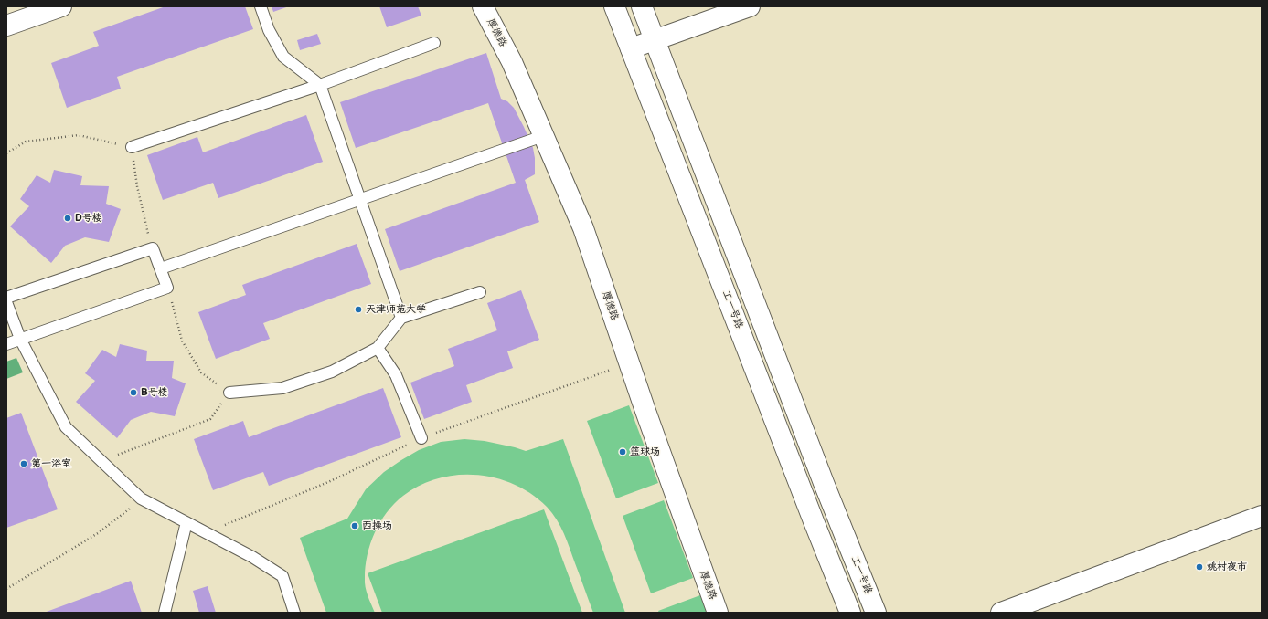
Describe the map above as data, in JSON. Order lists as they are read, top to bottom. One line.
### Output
{"streets":{"main road":["厚德路","工一号路"]},"places":["D号楼","天津师范大学","B号楼","篮球场","第一浴室","西操场","姚村夜市"]}
